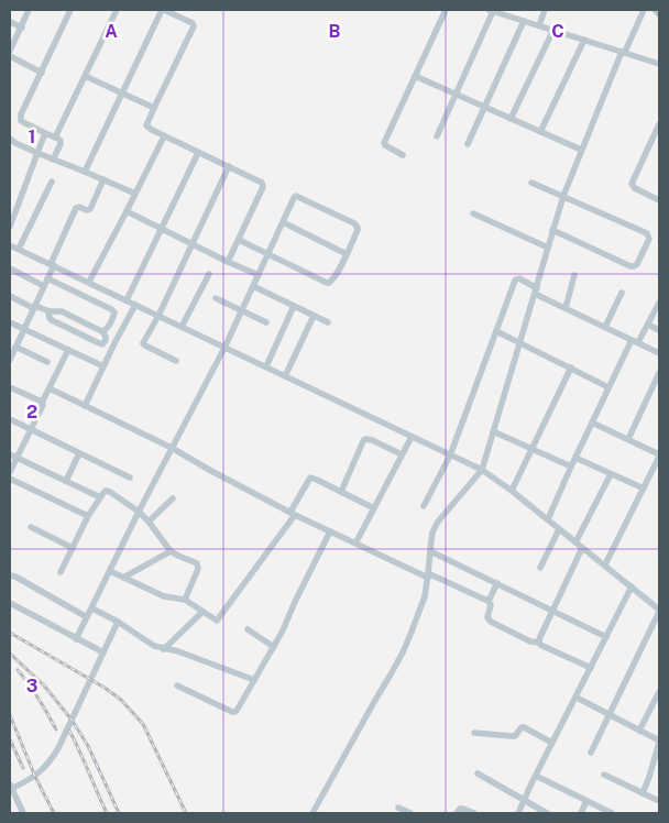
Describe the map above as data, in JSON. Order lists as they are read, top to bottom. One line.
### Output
{"grid":{"columns":["A","B","C"],"rows":["1","2","3"]}}
